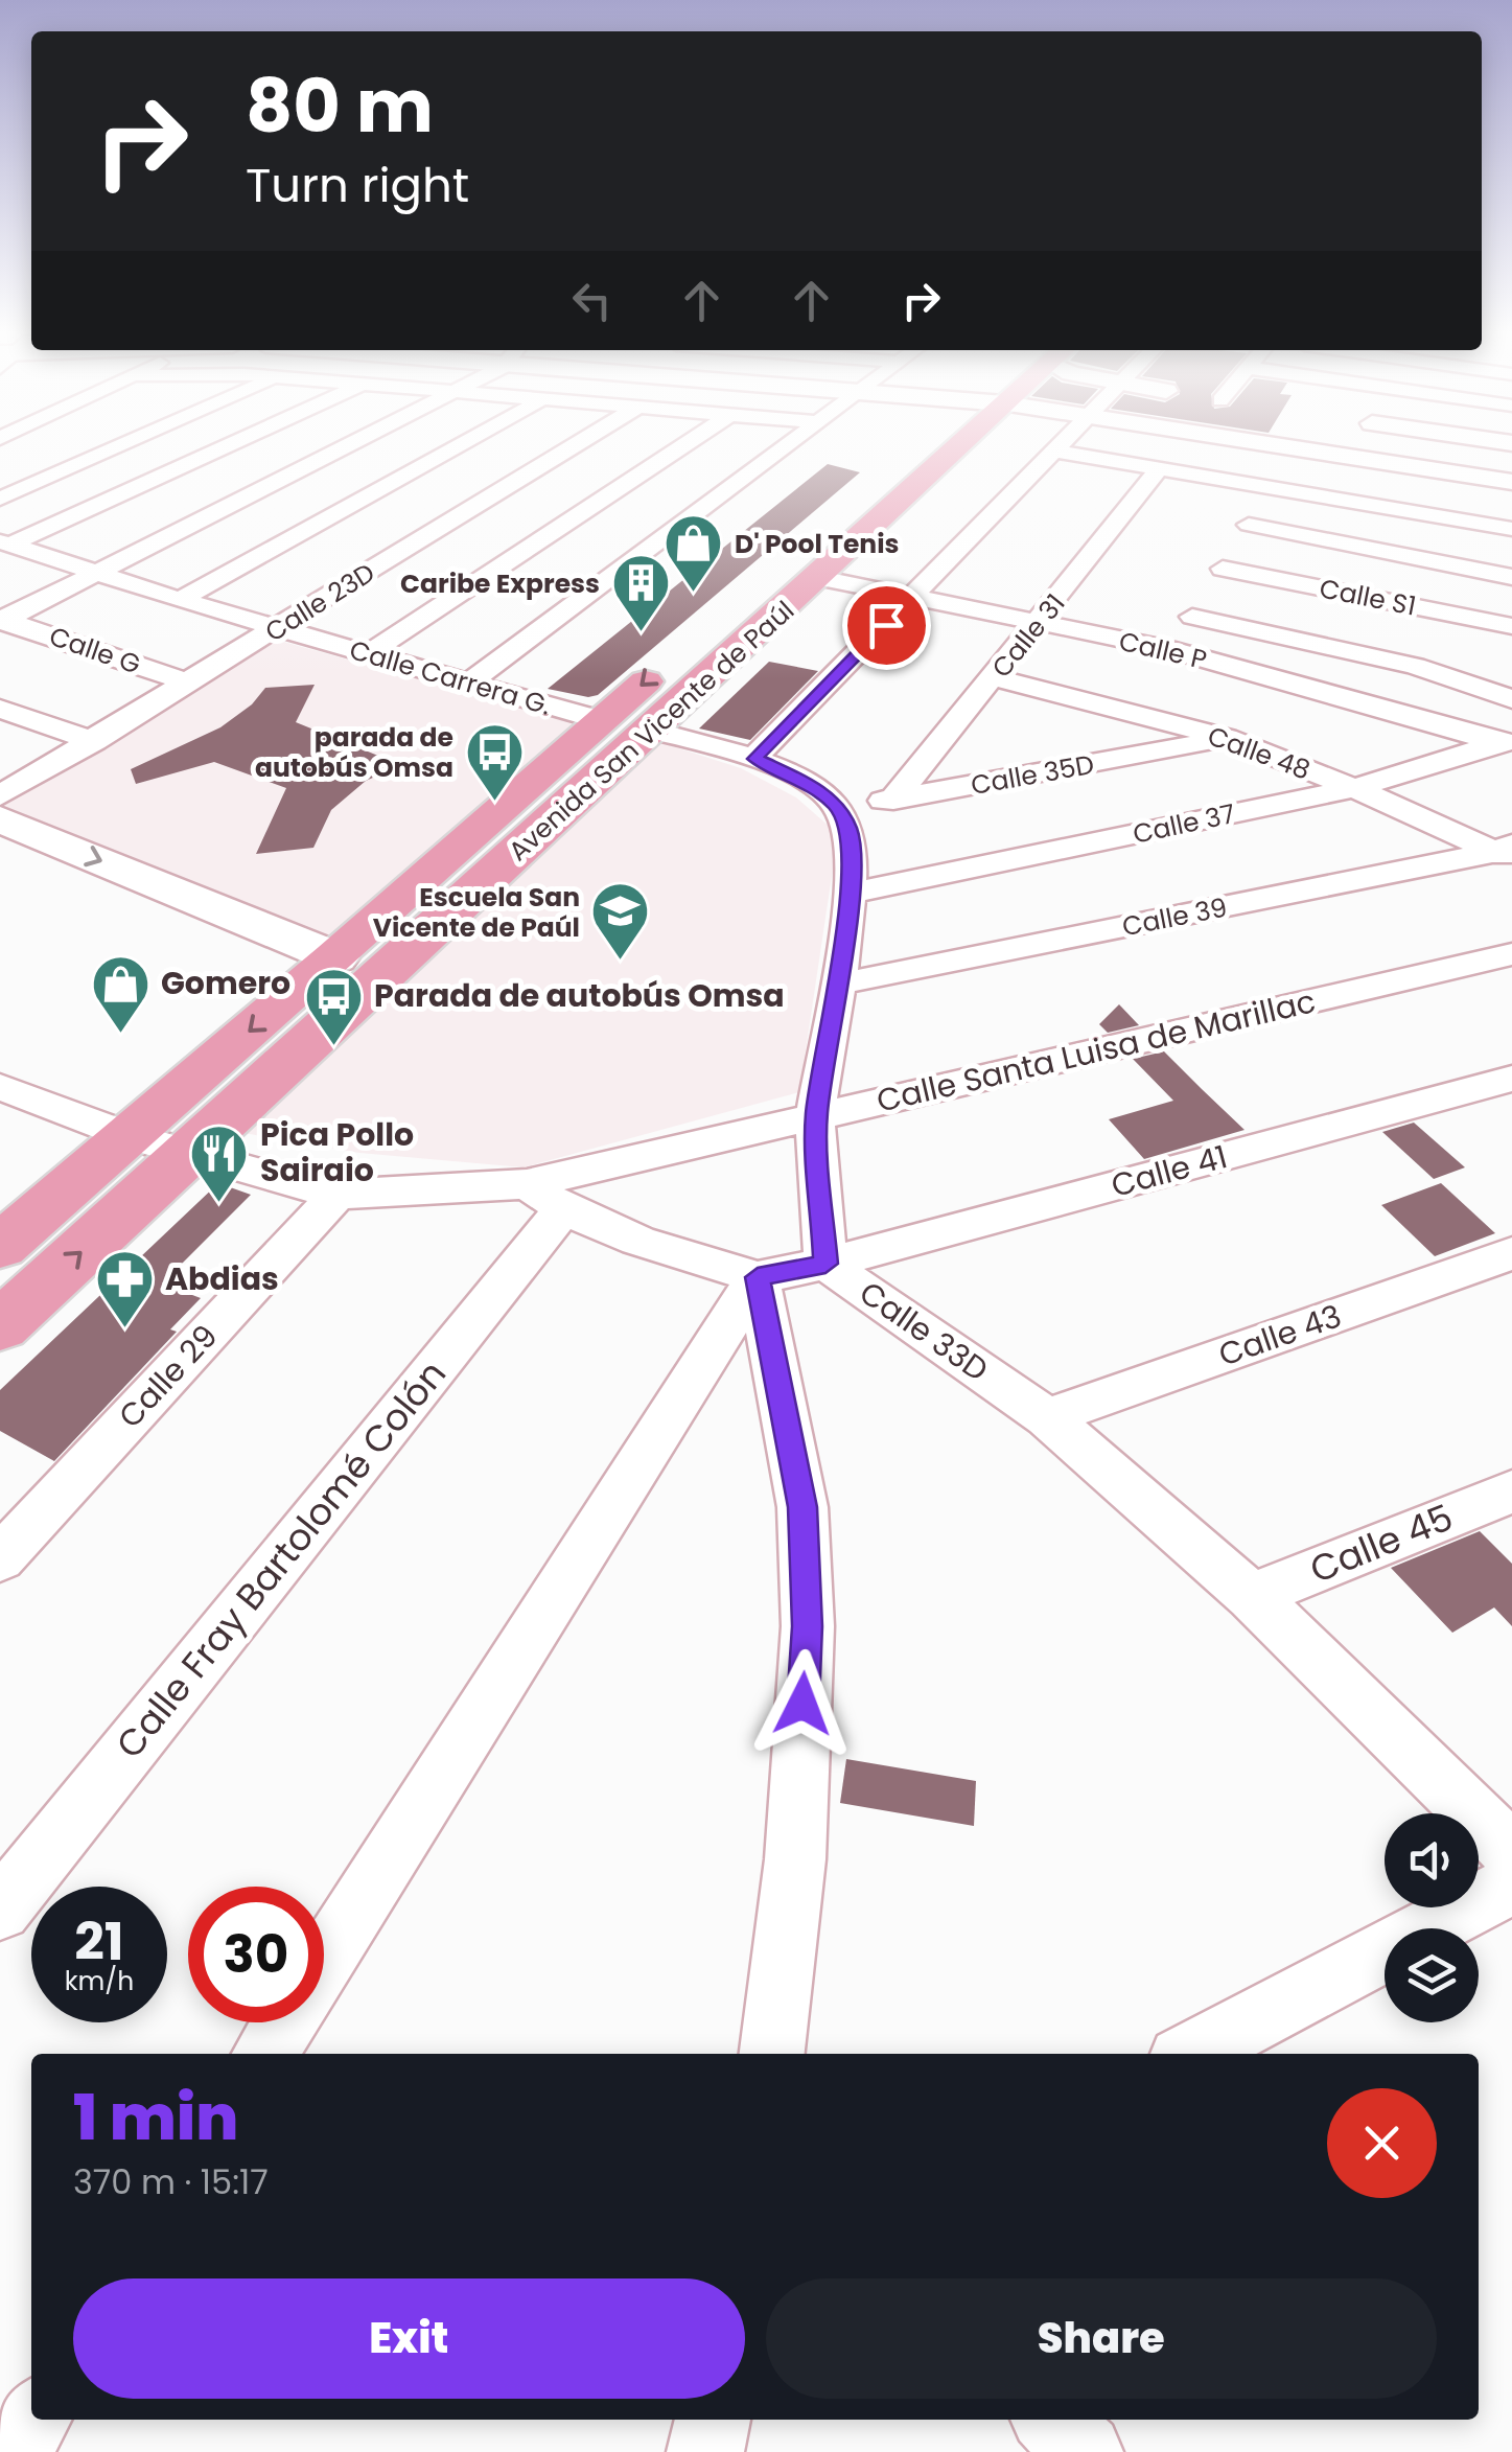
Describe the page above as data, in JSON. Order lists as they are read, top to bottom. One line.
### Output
{"streets":{"main road":["Avenida San Vicente de Paúl"],"street":["Calle S1","Calle 23D","Calle 31","Calle G","Calle P","Calle Carrera G.","Calle 48","Calle 35D","Calle 37","Calle 39","Calle Santa Luisa de Marillac","Calle 41","Calle 33D","Calle 43","Calle 29","Calle 45","Calle Fray Bartolomé Colón"]},"crossings":[["Calle 23D","Calle G"],["Calle 23D","Calle Carrera G."],["Calle 31","Calle P"],["Calle 31","Calle 48"],["Calle 31","Calle 35D"],["Calle P","Avenida San Vicente de Paúl"],["Calle P","Calle 37"],["Calle Carrera G.","Avenida San Vicente de Paúl"],["Avenida San Vicente de Paúl","Calle Santa Luisa de Marillac"],["Calle 48","Calle 35D"],["Calle 48","Calle 37"],["Calle 48","Calle 39"],["Calle 35D","Calle 33D"],["Calle 37","Calle 33D"],["Calle 39","Calle 33D"],["Calle Santa Luisa de Marillac","Calle 33D"],["Calle Santa Luisa de Marillac","Calle 29"],["Calle Santa Luisa de Marillac","Calle Fray Bartolomé Colón"],["Calle 41","Calle 33D"],["Calle 33D","Calle 43"],["Calle 33D","Calle 45"]],"places":{"shop":["D' Pool Tenis","Gomero"],"building":["Caribe Express"],"bus stop":["parada de autobús Omsa","Parada de autobús Omsa"],"school or university":["Escuela San Vicente de Paúl"],"restaurant":["Pica Pollo Sairaio"],"pharmacy":["Abdias"]},"page":{"turn":["80 m","Turn right"],"speed":"21 km/h","limit":"30","heading":["1 min","370 m · 15:17"],"buttons":["Exit","Share"]}}
